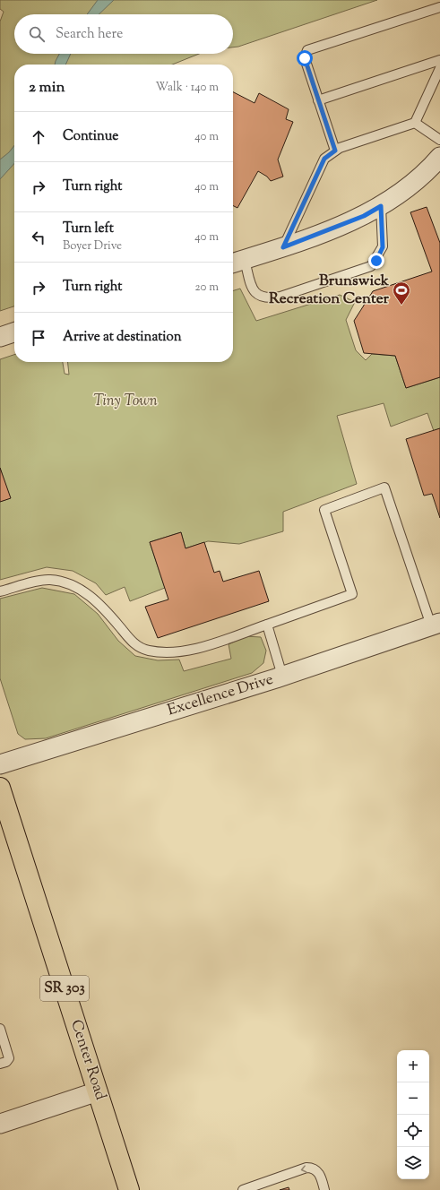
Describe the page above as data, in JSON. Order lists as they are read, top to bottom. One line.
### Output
{"streets":{"main road":["SR 303","Center Road"],"street":["Excellence Drive"]},"parks":["Tiny Town"],"places":{"sports":["Brunswick Recreation Center"]},"page":{"search":"Search here","heading":["2 min","Walk · 140 m"],"list":[["Continue","40 m"],["Turn right","40 m"],["Turn left","Boyer Drive","40 m"],["Turn right","20 m"],"Arrive at destination"],"map_buttons":["+","−"]}}
